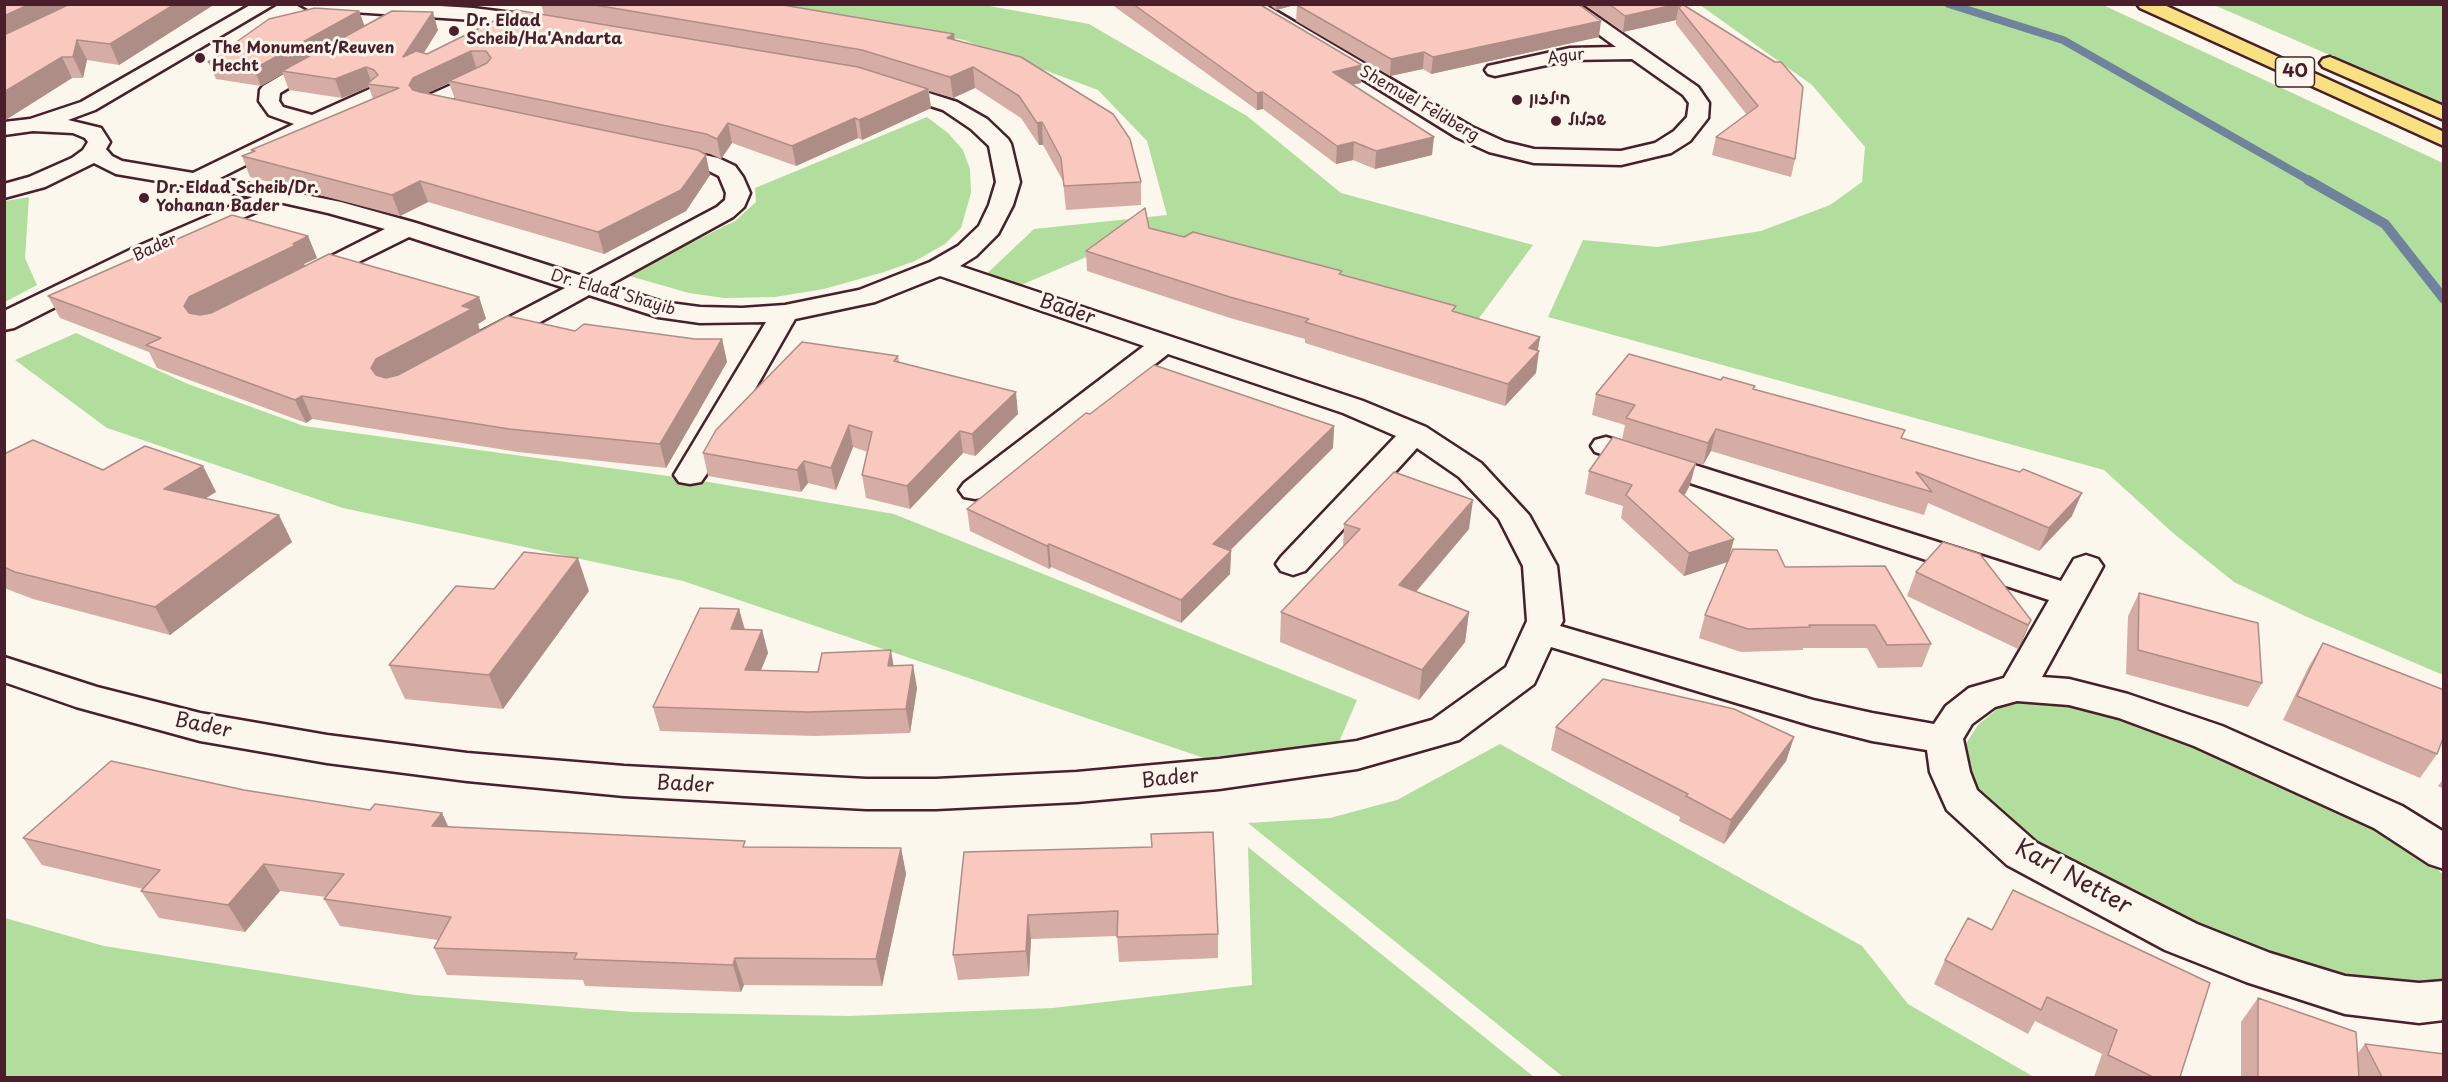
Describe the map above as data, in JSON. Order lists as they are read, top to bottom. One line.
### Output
{"streets":{"highway":["40"],"street":["Agur","Shemuel Feldberg","Bader","Dr. Eldad Shayib","Karl Netter"]},"crossings":[["Agur","Shemuel Feldberg"],["Bader","Dr. Eldad Shayib"]],"places":["Dr. Eldad Scheib/Ha'Andarta","The Monument/Reuven Hecht","חילזון","שבלול","Dr. Eldad Scheib/Dr. Yohanan Bader"]}
